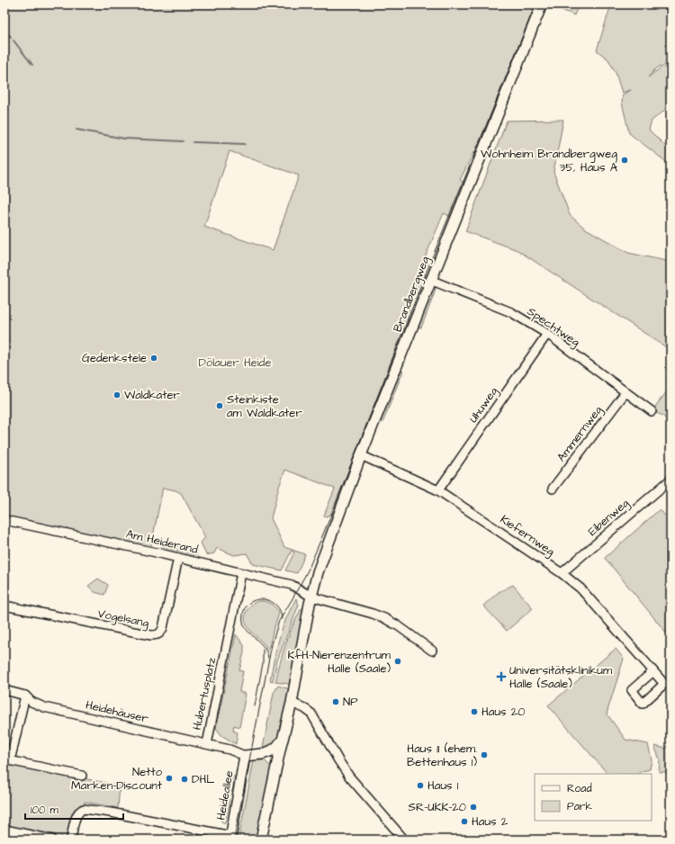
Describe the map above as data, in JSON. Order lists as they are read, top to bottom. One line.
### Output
{"streets":{"main road":["Brandbergweg","Hubertusplatz","Heideallee"],"street":["Spechtweg","Uhuweg","Ammernweg","Eibenweg","Kiefernweg","Am Heiderand","Vogelsang","Heidehäuser"]},"crossings":[["Brandbergweg","Spechtweg"],["Brandbergweg","Kiefernweg"],["Brandbergweg","Am Heiderand"],["Spechtweg","Uhuweg"],["Spechtweg","Ammernweg"],["Uhuweg","Kiefernweg"],["Eibenweg","Kiefernweg"],["Am Heiderand","Vogelsang"],["Am Heiderand","Hubertusplatz"],["Hubertusplatz","Heidehäuser"],["Hubertusplatz","Heideallee"]],"parks":["Dölauer Heide"],"places":{"other":["Wohnheim Brandbergweg 35, Haus A","Gedenkstele","Waldkater","Steinkiste am Waldkater","KfH-Nierenzentrum Halle (Saale)","NP","Haus 20","Haus 11 (ehem. Bettenhaus 1)","Netto Marken-Discount","DHL","Haus 1","SR-UKK-20","Haus 2"],"health":["Universitätsklinikum Halle (Saale)"]},"legend":["Road","Park"],"scale_bar":"100 m"}
